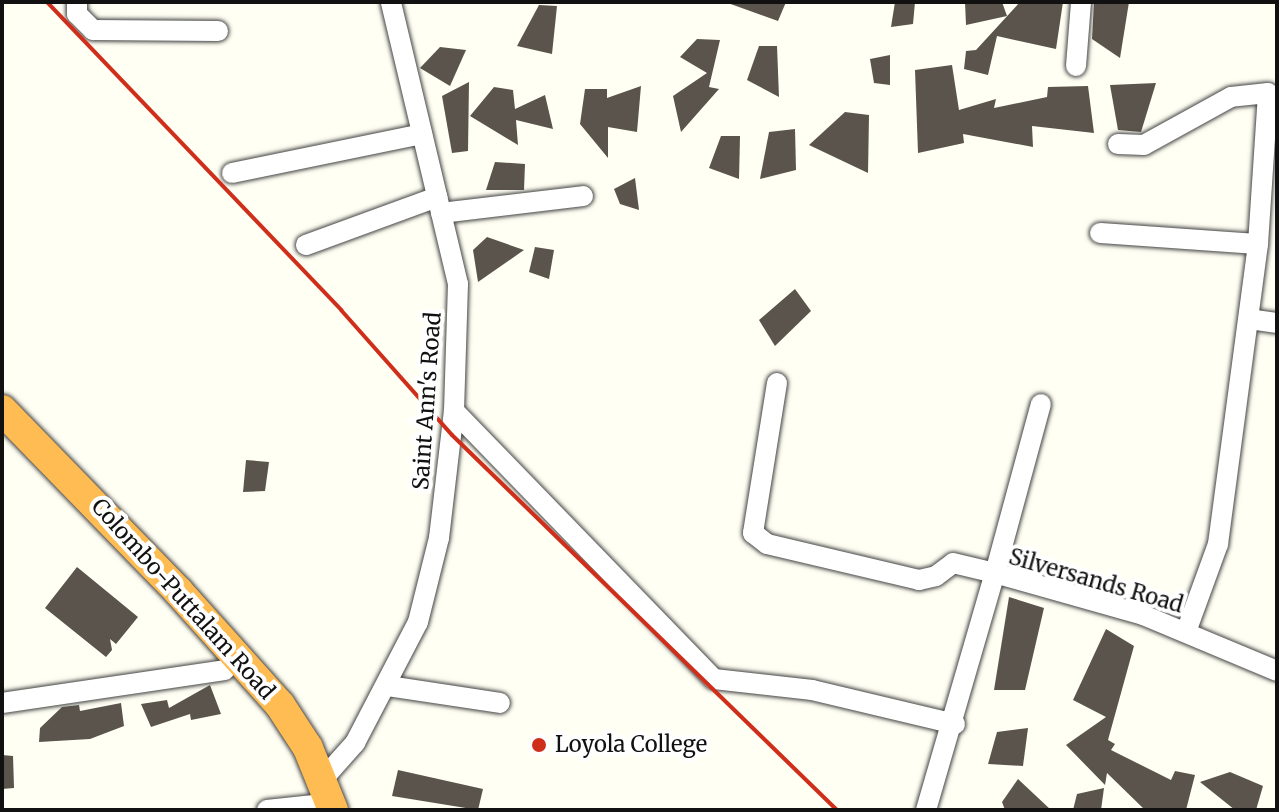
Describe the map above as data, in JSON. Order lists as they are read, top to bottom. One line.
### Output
{"streets":{"highway":["Colombo-Puttalam Road"],"street":["Saint Ann's Road","Silversands Road"]},"crossings":[["Saint Ann's Road","Colombo-Puttalam Road"]],"places":["Loyola College"]}
